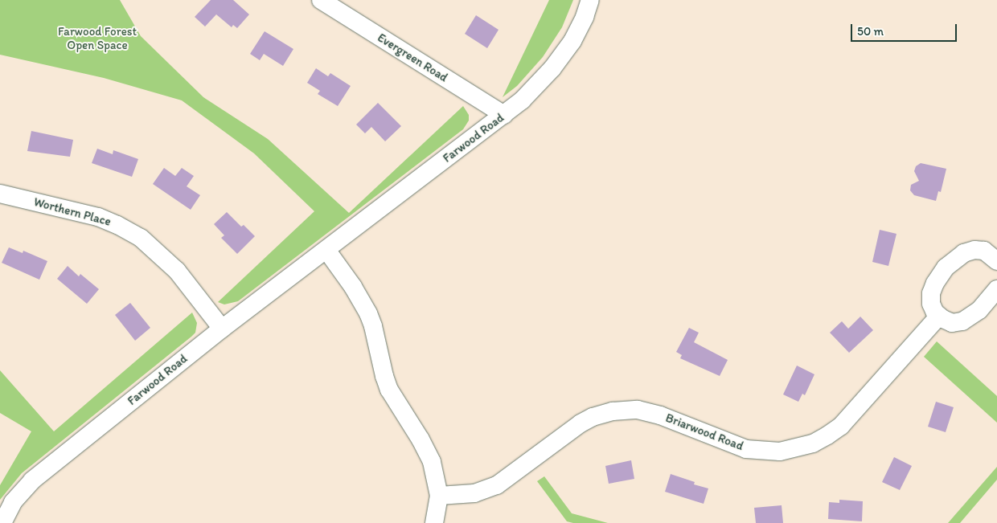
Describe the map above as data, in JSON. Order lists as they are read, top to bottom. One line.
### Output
{"streets":{"street":["Evergreen Road","Farwood Road","Worthern Place","Briarwood Road"]},"crossings":[["Evergreen Road","Farwood Road"],["Farwood Road","Worthern Place"]],"parks":["Farwood Forest Open Space"],"scale_bar":"50 m"}
